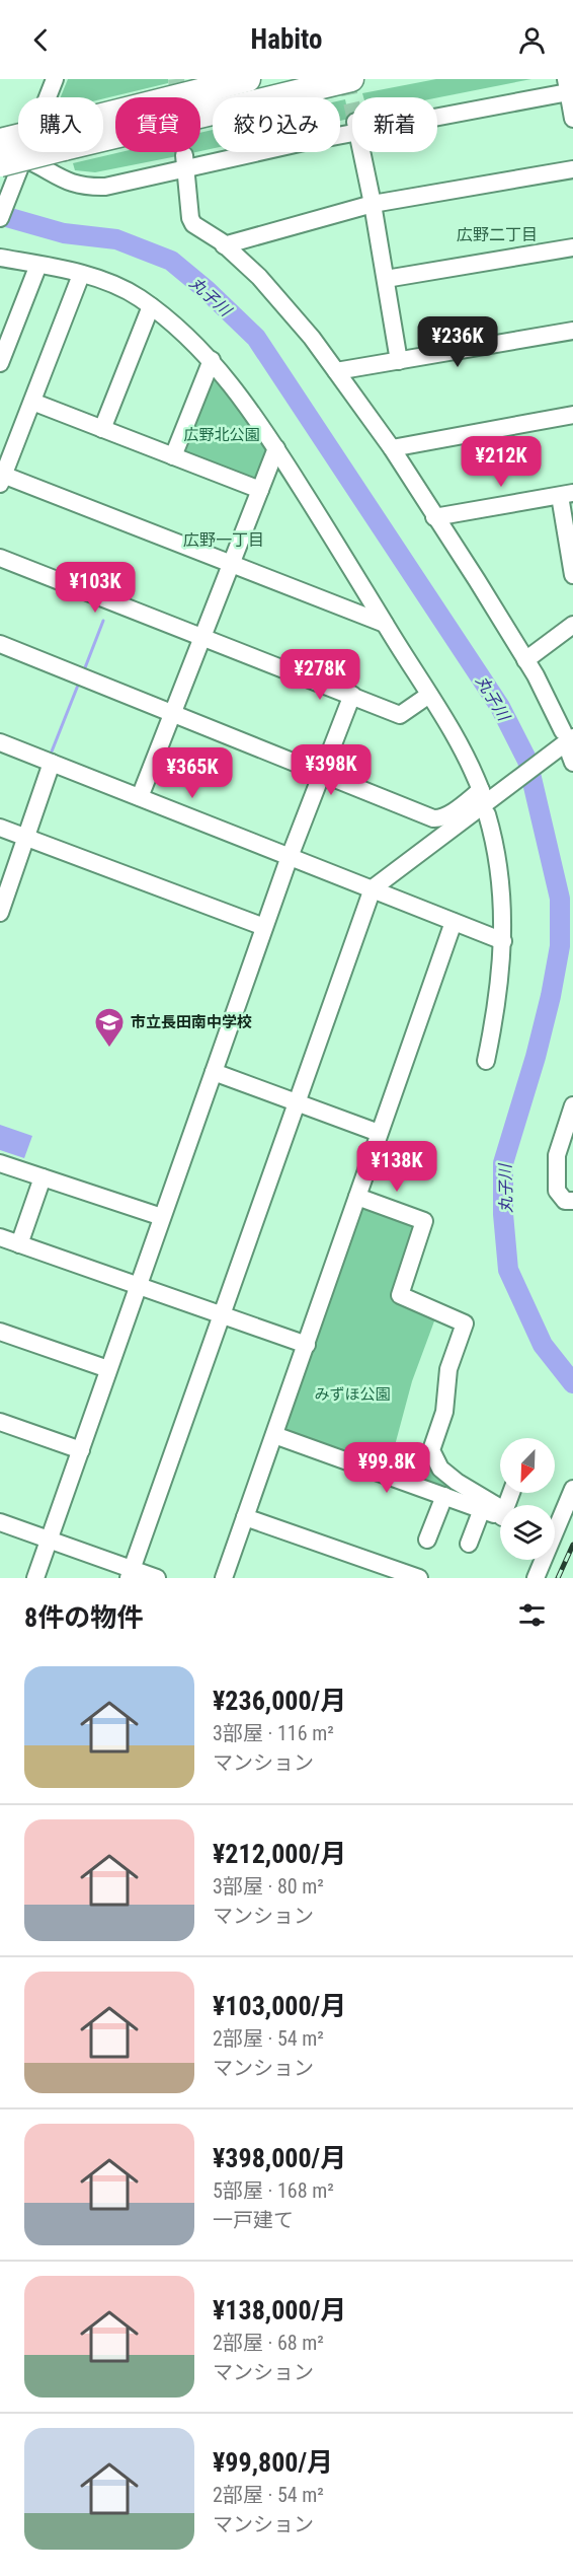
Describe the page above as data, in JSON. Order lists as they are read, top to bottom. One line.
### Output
{"districts":["広野二丁目","広野一丁目"],"water":["丸子川"],"parks":["広野北公園","みずほ公園"],"places":{"school or university":["市立長田南中学校"]},"north":"bottom left","page":{"header":"Habito","chip":["購入","賃貸","絞り込み","新着"],"price":["¥236K","¥212K","¥103K","¥278K","¥398K","¥365K","¥138K","¥99.8K"],"heading":"8件の物件","list":[{"name":"¥236,000/月","note":"3部屋 · 116 m² · マンション"},{"name":"¥212,000/月","note":"3部屋 · 80 m² · マンション"},{"name":"¥103,000/月","note":"2部屋 · 54 m² · マンション"},{"name":"¥398,000/月","note":"5部屋 · 168 m² · 一戸建て"},{"name":"¥138,000/月","note":"2部屋 · 68 m² · マンション"},{"name":"¥99,800/月","note":"2部屋 · 54 m² · マンション"}]}}
